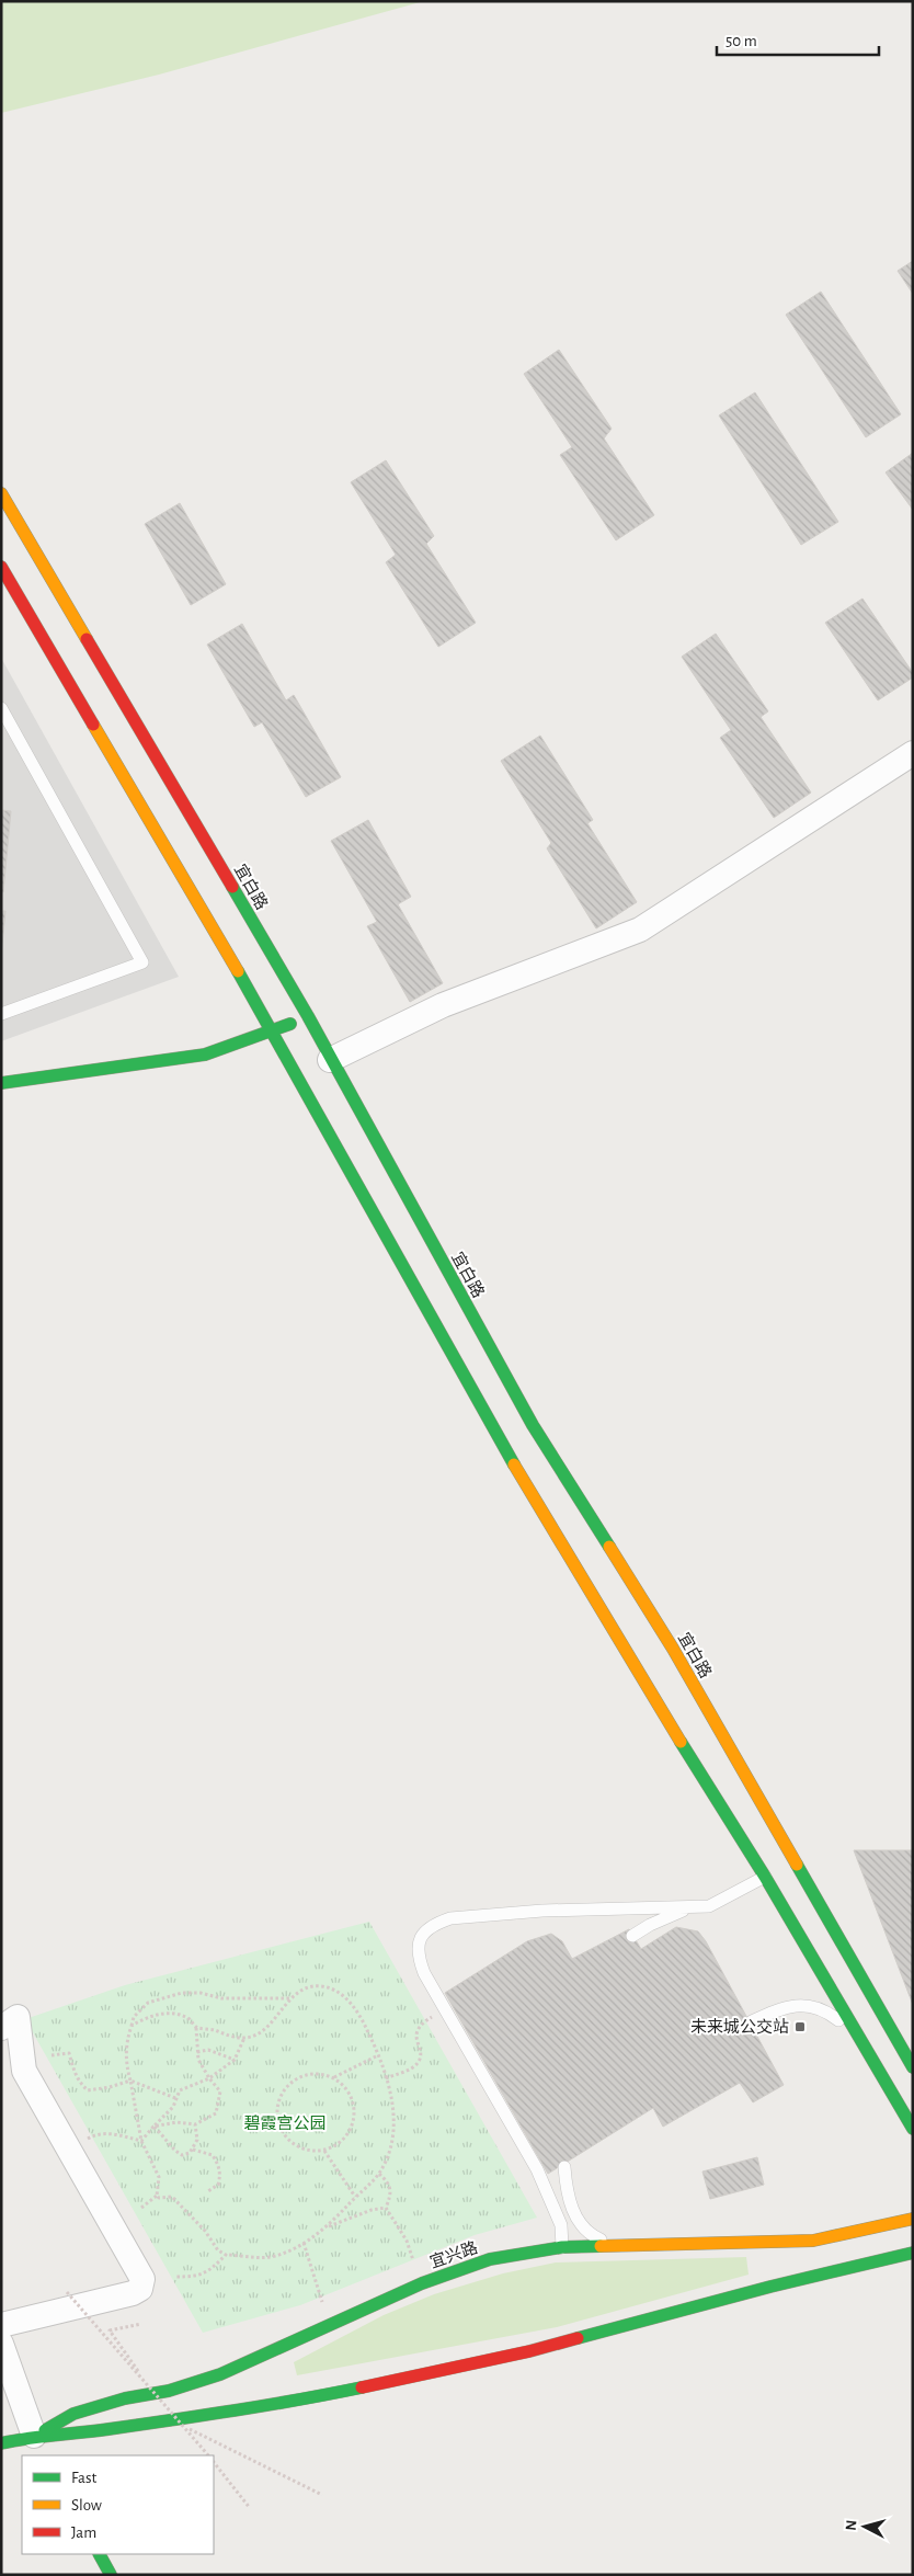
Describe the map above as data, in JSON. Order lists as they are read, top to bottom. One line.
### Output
{"streets":{"street":["宜白路","宜兴路"]},"parks":["碧霞宫公园"],"places":{"transit":["未来城公交站"]},"legend":["Fast","Slow","Jam"],"scale_bar":"50 m","north":"left"}
